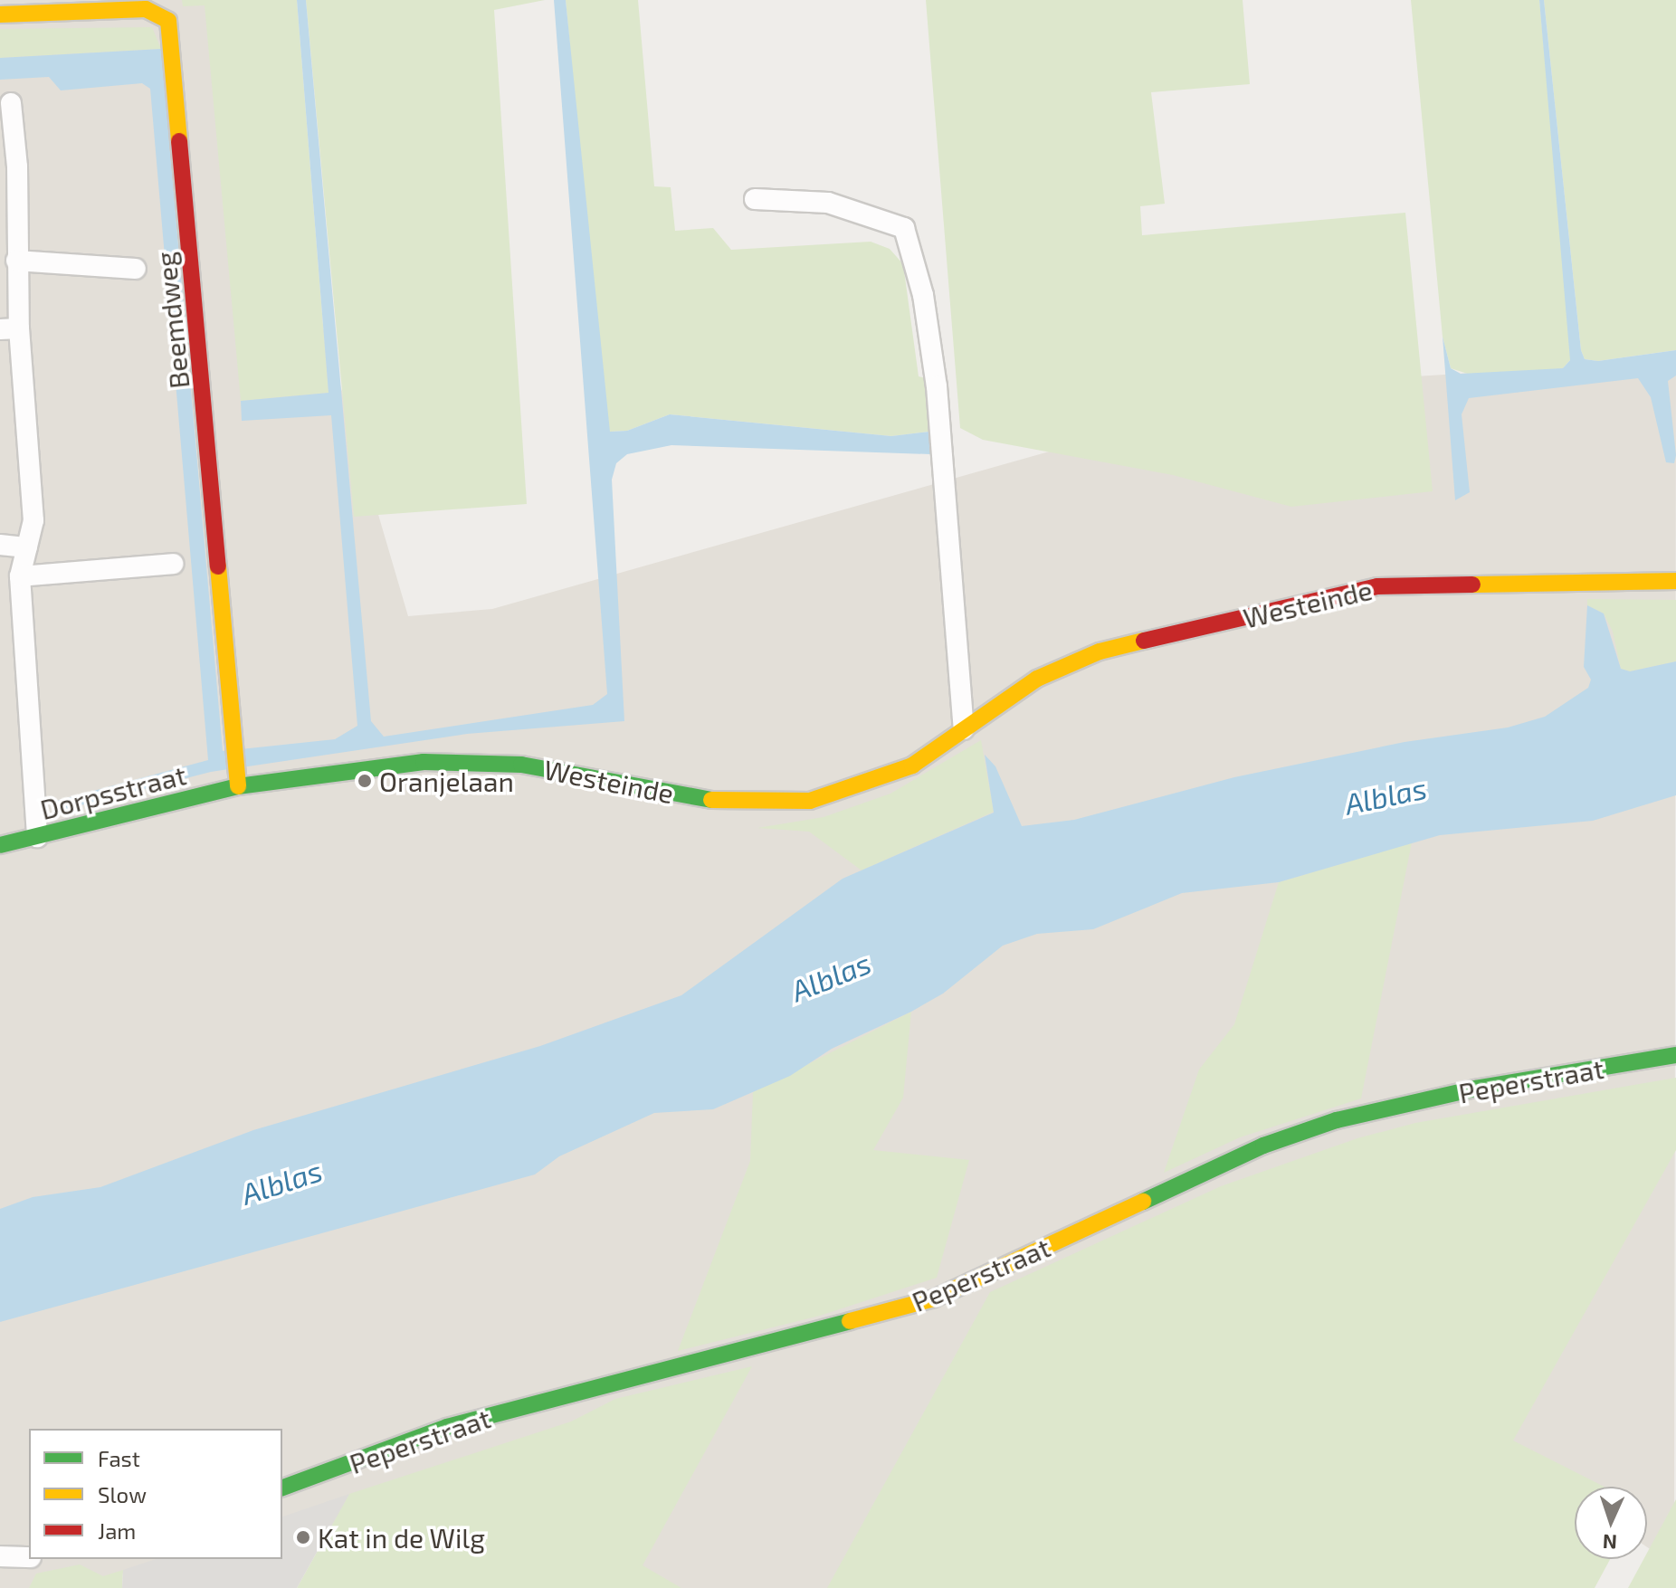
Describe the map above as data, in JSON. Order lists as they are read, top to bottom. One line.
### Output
{"streets":{"street":["Beemdweg","Westeinde","Dorpsstraat","Peperstraat"]},"crossings":[["Beemdweg","Westeinde"],["Beemdweg","Dorpsstraat"],["Westeinde","Dorpsstraat"]],"water":["Alblas"],"places":["Oranjelaan","Kat in de Wilg"],"legend":["Fast","Slow","Jam"],"north":"bottom"}
